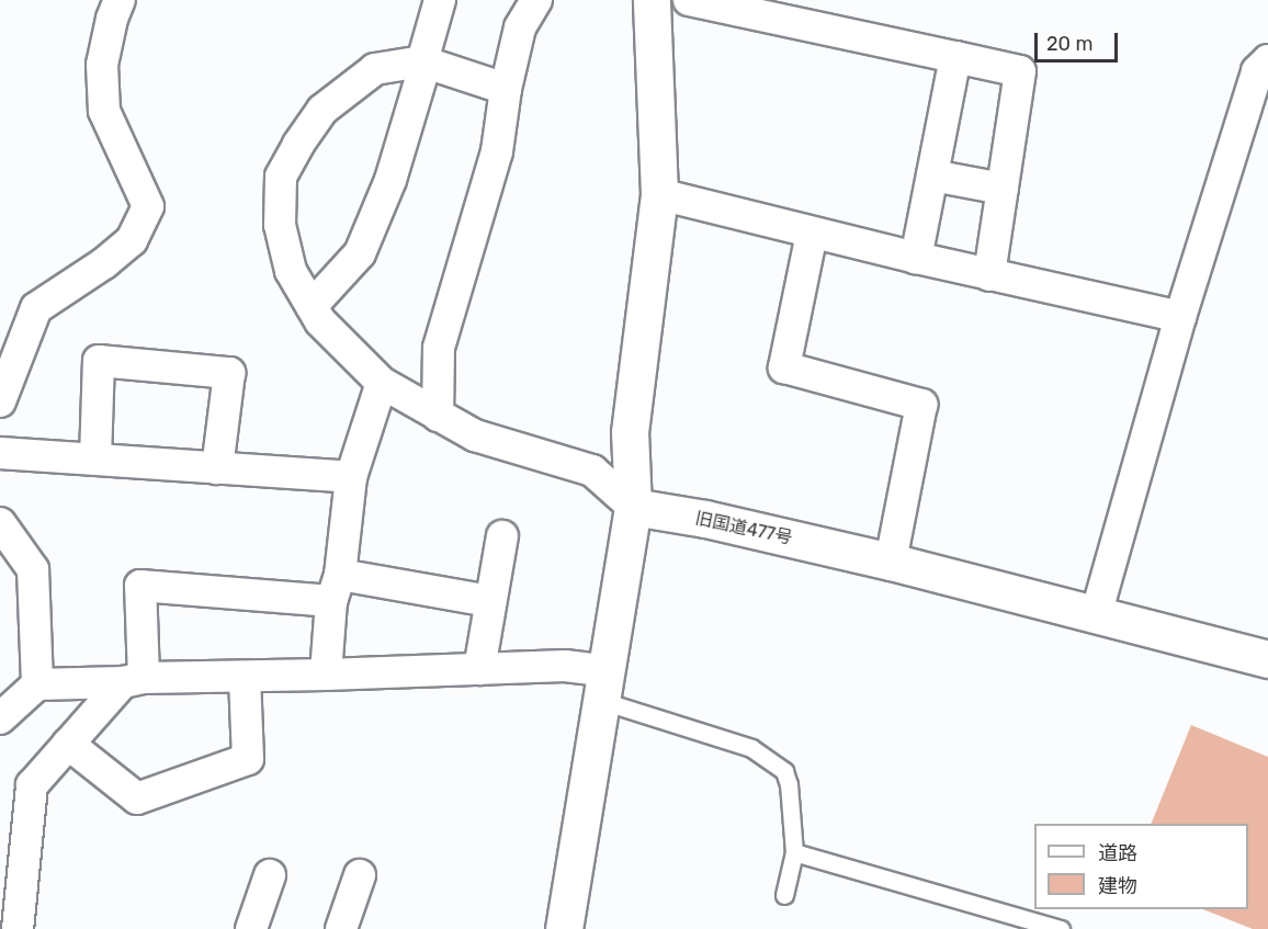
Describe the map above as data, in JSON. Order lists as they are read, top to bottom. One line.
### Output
{"streets":{"street":["旧国道477号"]},"legend":["道路","建物"],"scale_bar":"20 m"}
